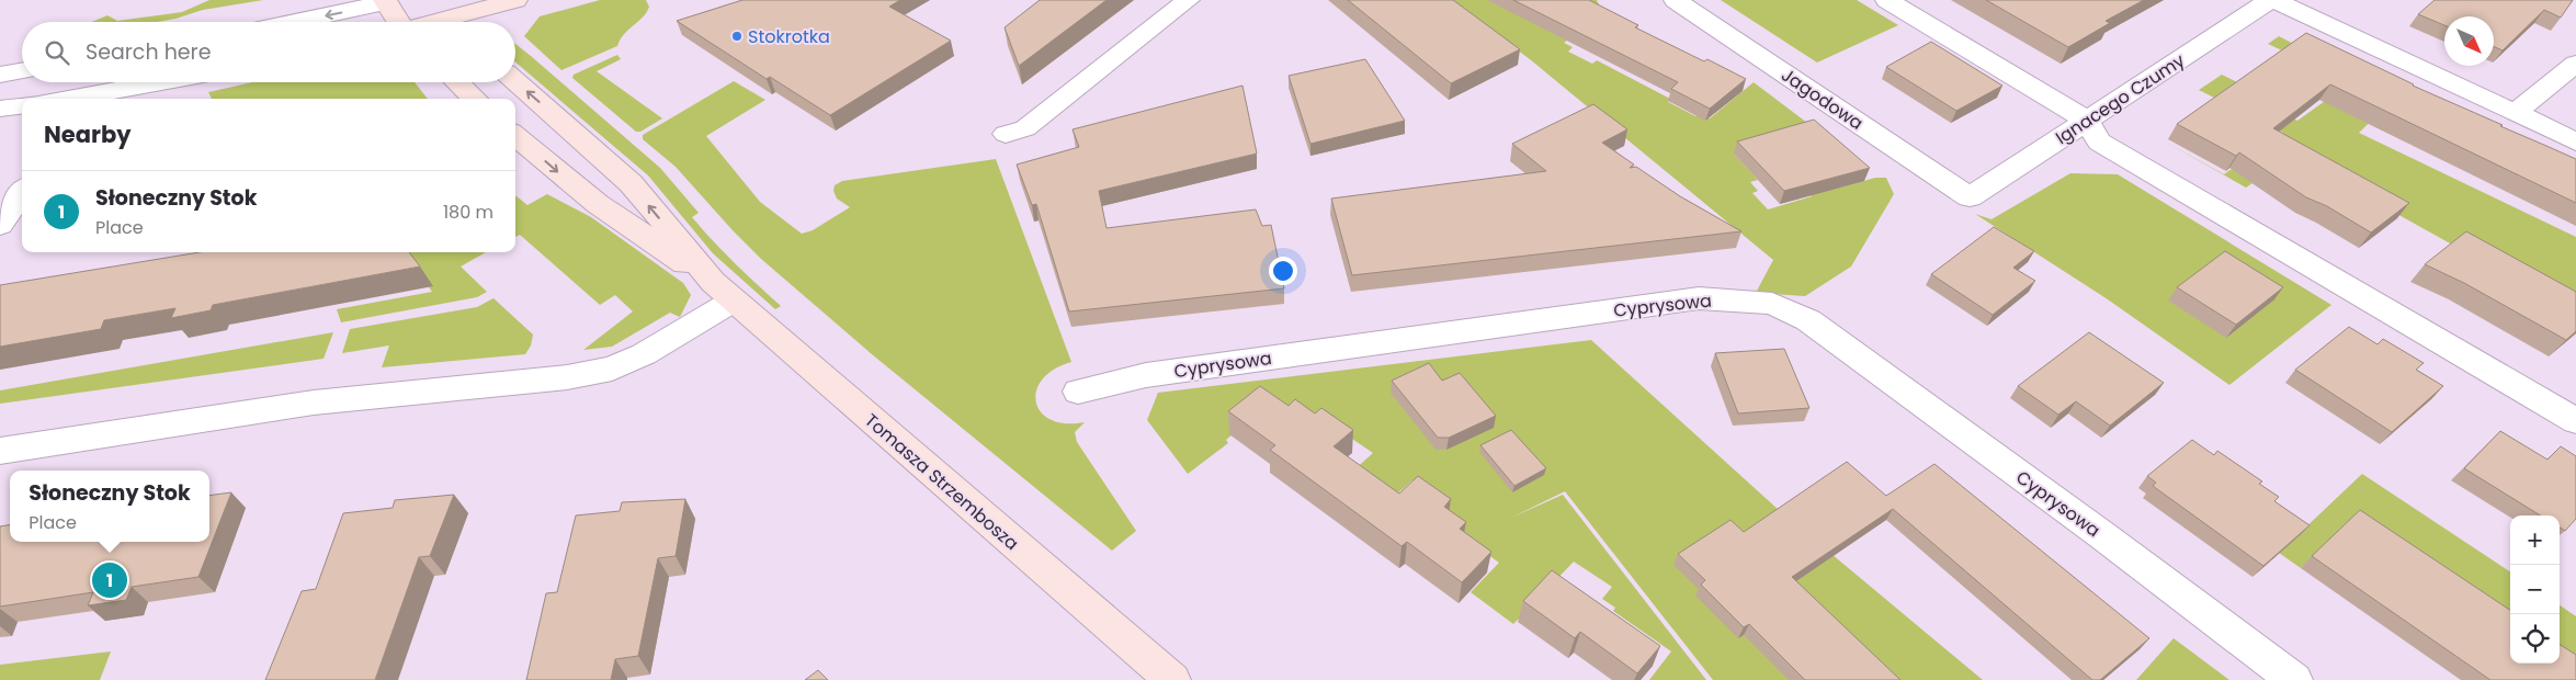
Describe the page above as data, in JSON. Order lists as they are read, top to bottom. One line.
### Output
{"streets":{"street":["Jagodowa","Ignacego Czumy","Cyprysowa","Tomasza Strzembosza"]},"crossings":[["Jagodowa","Ignacego Czumy"]],"places":["Stokrotka"],"north":"bottom right","page":{"search":"Search here","heading":"Nearby","list":[{"mark":"1","name":"Słoneczny Stok","note":"Place","value":"180 m"}],"popup":["Słoneczny Stok","Place"],"map_buttons":["+","−"],"pins":"1"}}
